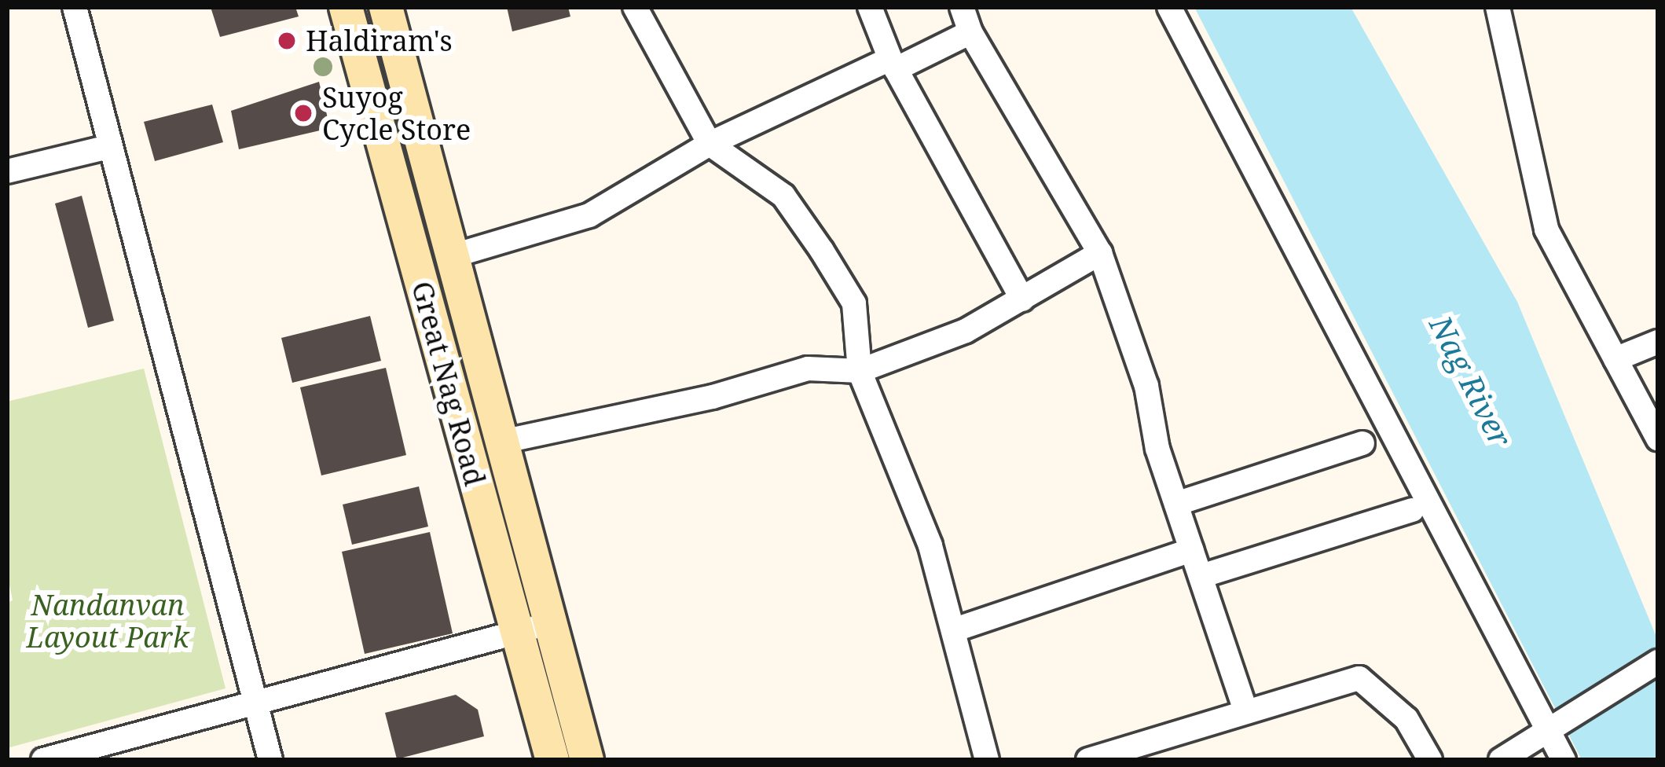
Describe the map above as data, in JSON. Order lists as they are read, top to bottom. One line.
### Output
{"streets":{"main road":["Great Nag Road"]},"water":["Nag River"],"parks":["Nandanvan Layout Park"],"places":["Haldiram's","Suyog Cycle Store"]}
